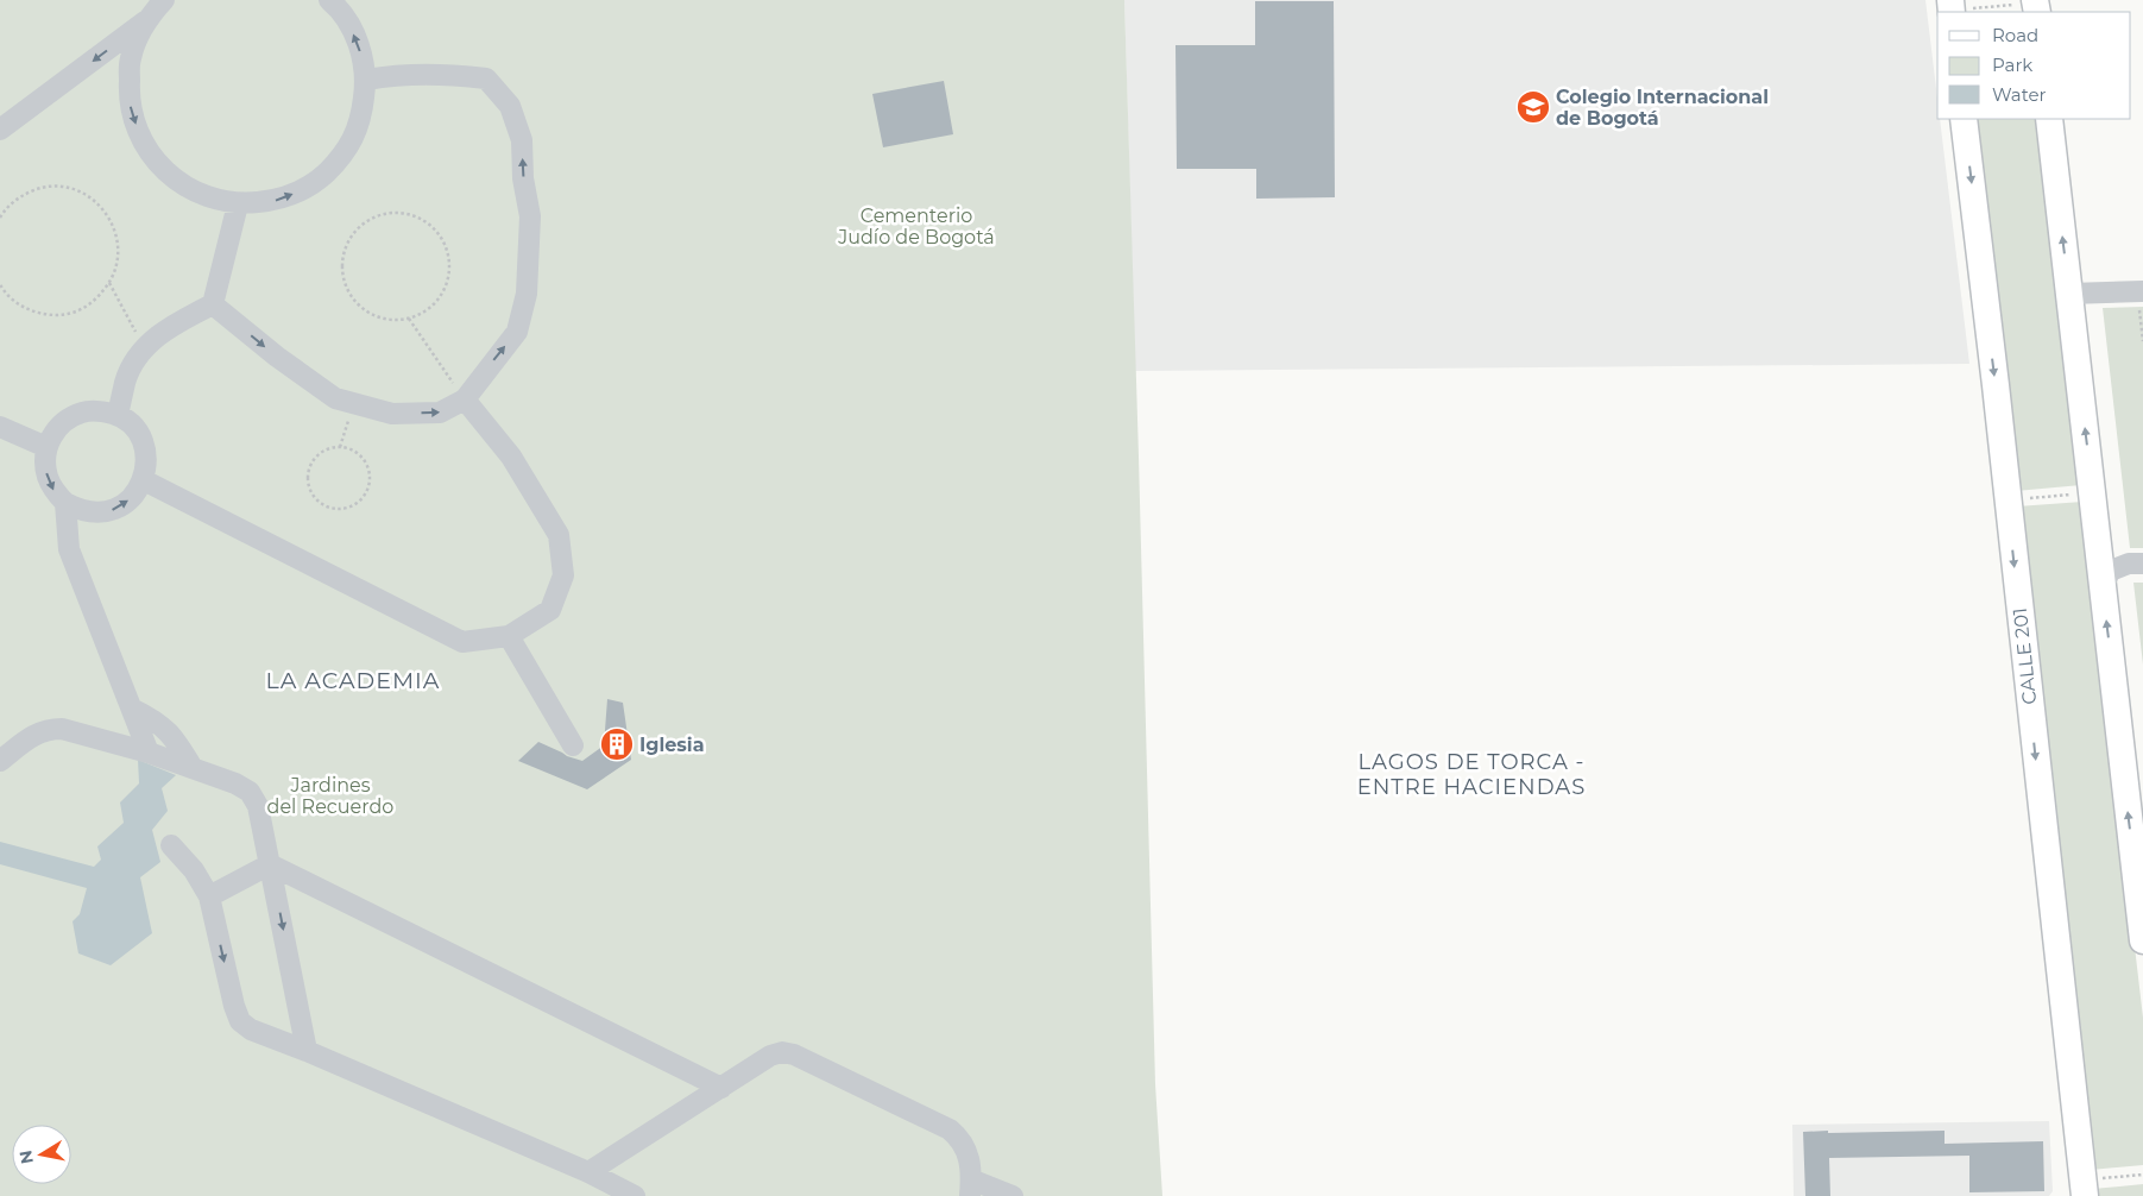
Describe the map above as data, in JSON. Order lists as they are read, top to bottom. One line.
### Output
{"streets":{"main road":["CALLE 201"]},"districts":["LA ACADEMIA","LAGOS DE TORCA - ENTRE HACIENDAS"],"parks":["Cementerio Judío de Bogotá","Jardines del Recuerdo"],"places":{"school or university":["Colegio Internacional de Bogotá"],"building":["Iglesia"]},"legend":["Road","Park","Water"],"north":"left"}
